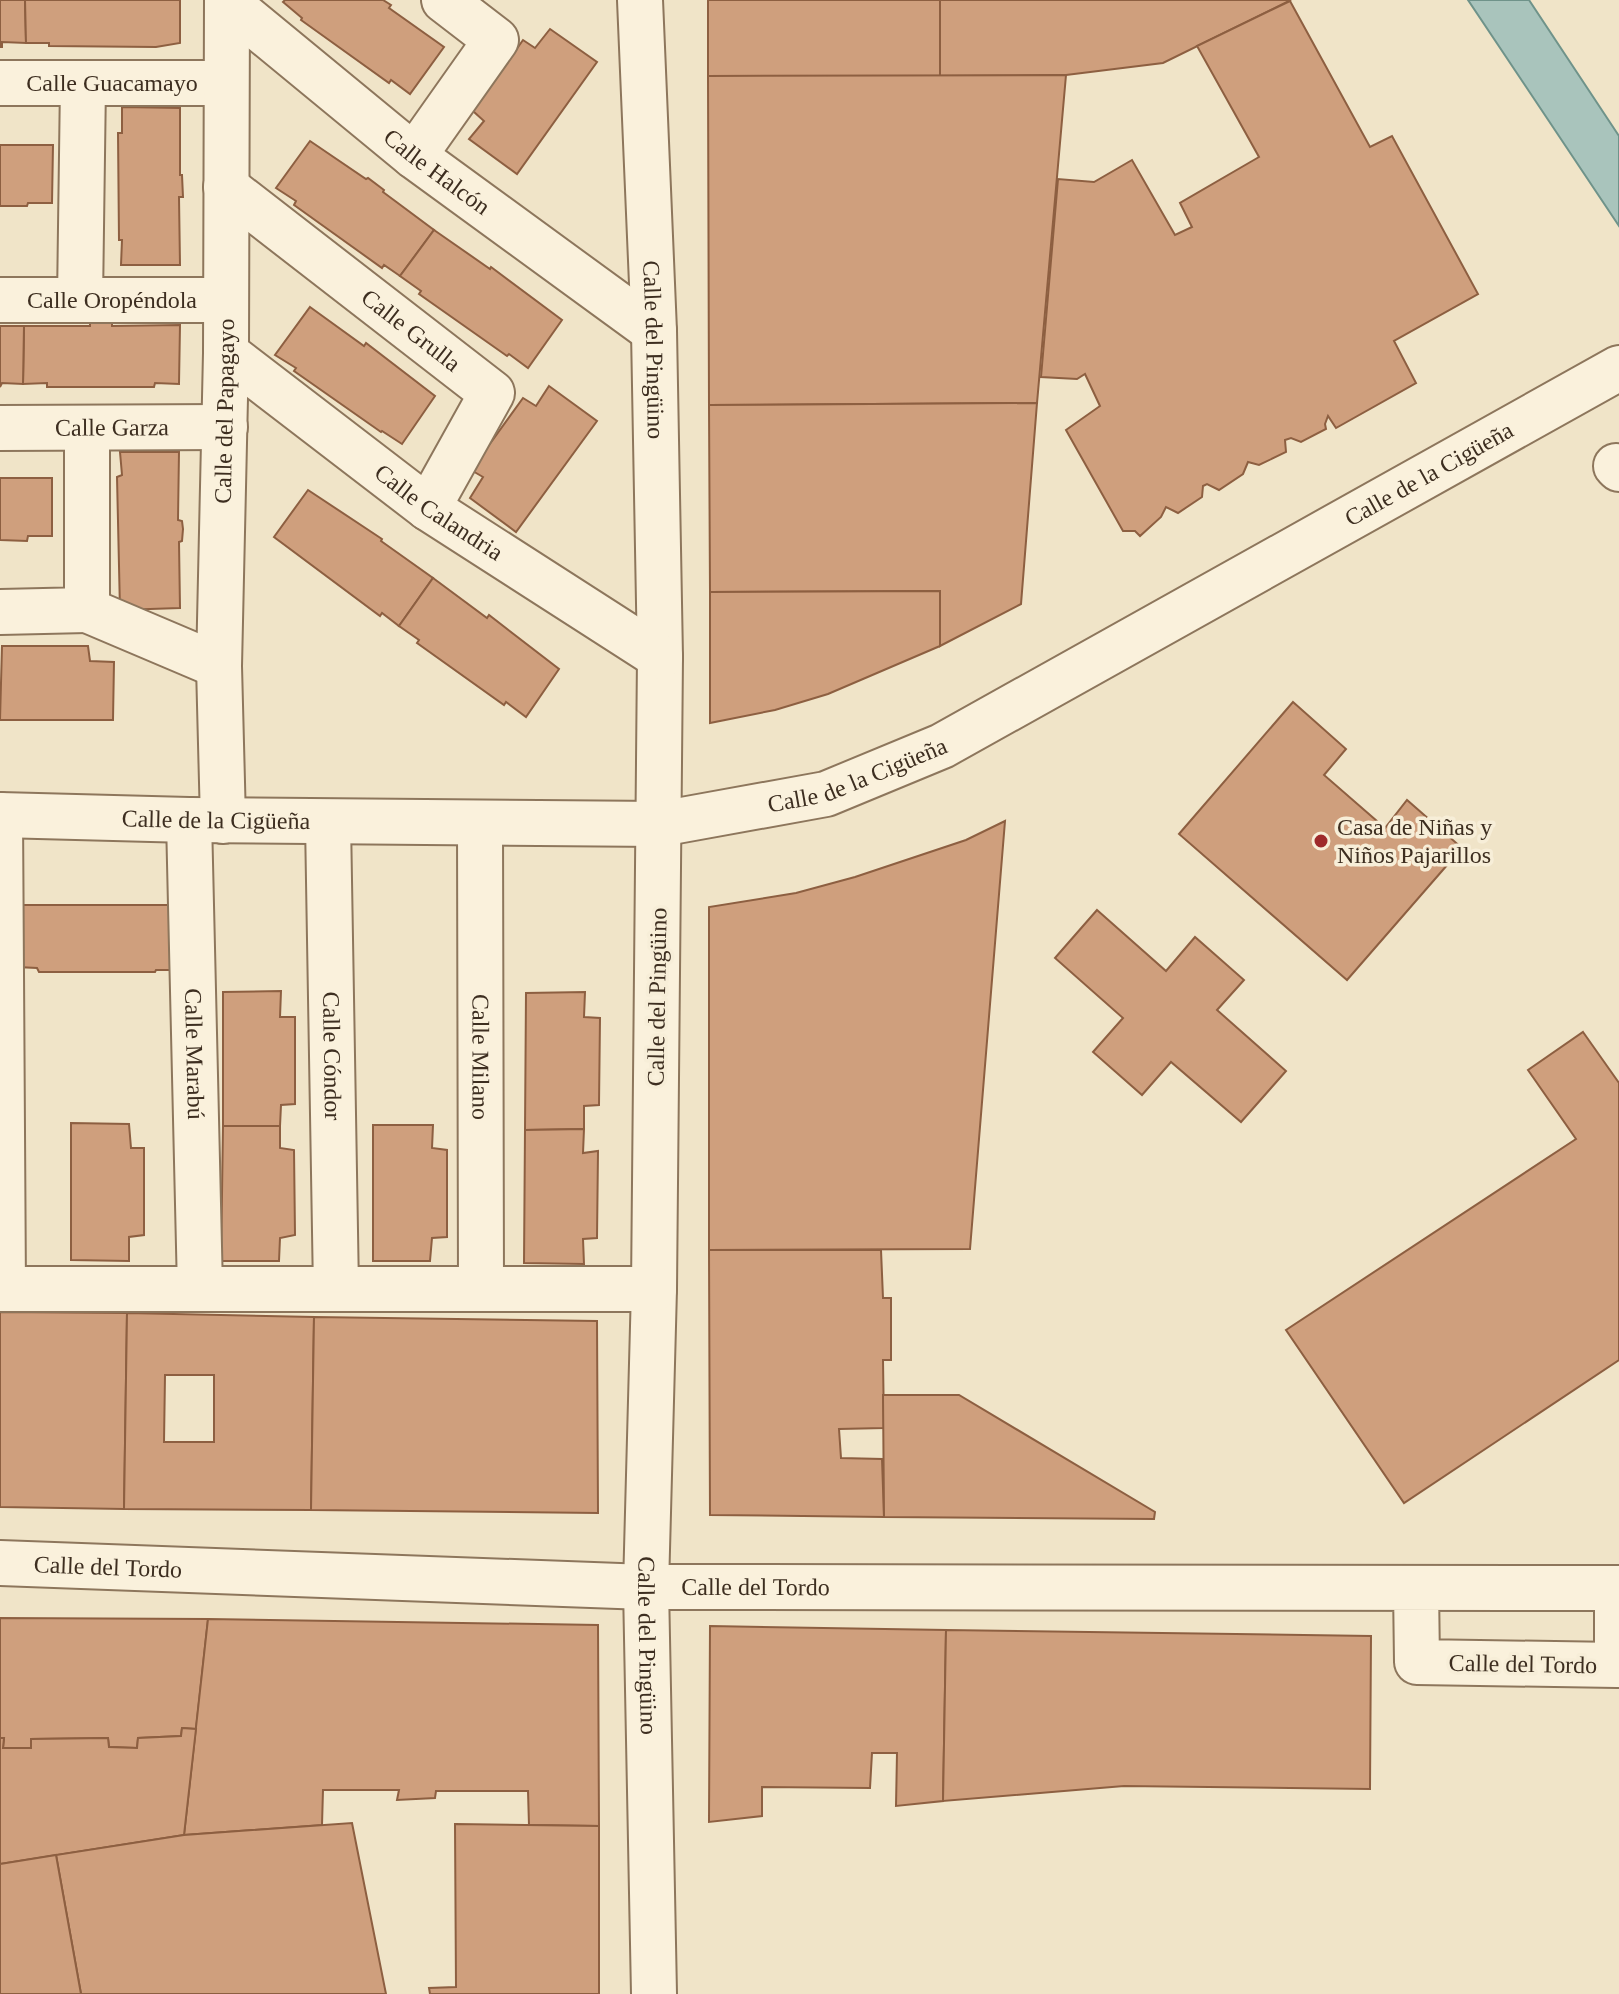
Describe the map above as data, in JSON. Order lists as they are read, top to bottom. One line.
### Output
{"streets":{"street":["Calle Guacamayo","Calle Halcón","Calle Oropéndola","Calle Grulla","Calle del Pingüino","Calle del Papagayo","Calle Garza","Calle de la Cigüeña","Calle Calandria","Calle Marabú","Calle Cóndor","Calle Milano","Calle del Tordo"]},"crossings":[["Calle Guacamayo","Calle del Papagayo"],["Calle Halcón","Calle del Pingüino"],["Calle Halcón","Calle del Papagayo"],["Calle Oropéndola","Calle del Papagayo"],["Calle Grulla","Calle del Papagayo"],["Calle Grulla","Calle Calandria"],["Calle del Pingüino","Calle de la Cigüeña"],["Calle del Pingüino","Calle Calandria"],["Calle del Pingüino","Calle del Tordo"],["Calle del Papagayo","Calle Garza"],["Calle del Papagayo","Calle de la Cigüeña"],["Calle del Papagayo","Calle Calandria"],["Calle del Papagayo","Calle Marabú"],["Calle de la Cigüeña","Calle Marabú"],["Calle de la Cigüeña","Calle Cóndor"],["Calle de la Cigüeña","Calle Milano"]],"places":["Casa de Niñas y Niños Pajarillos"]}
